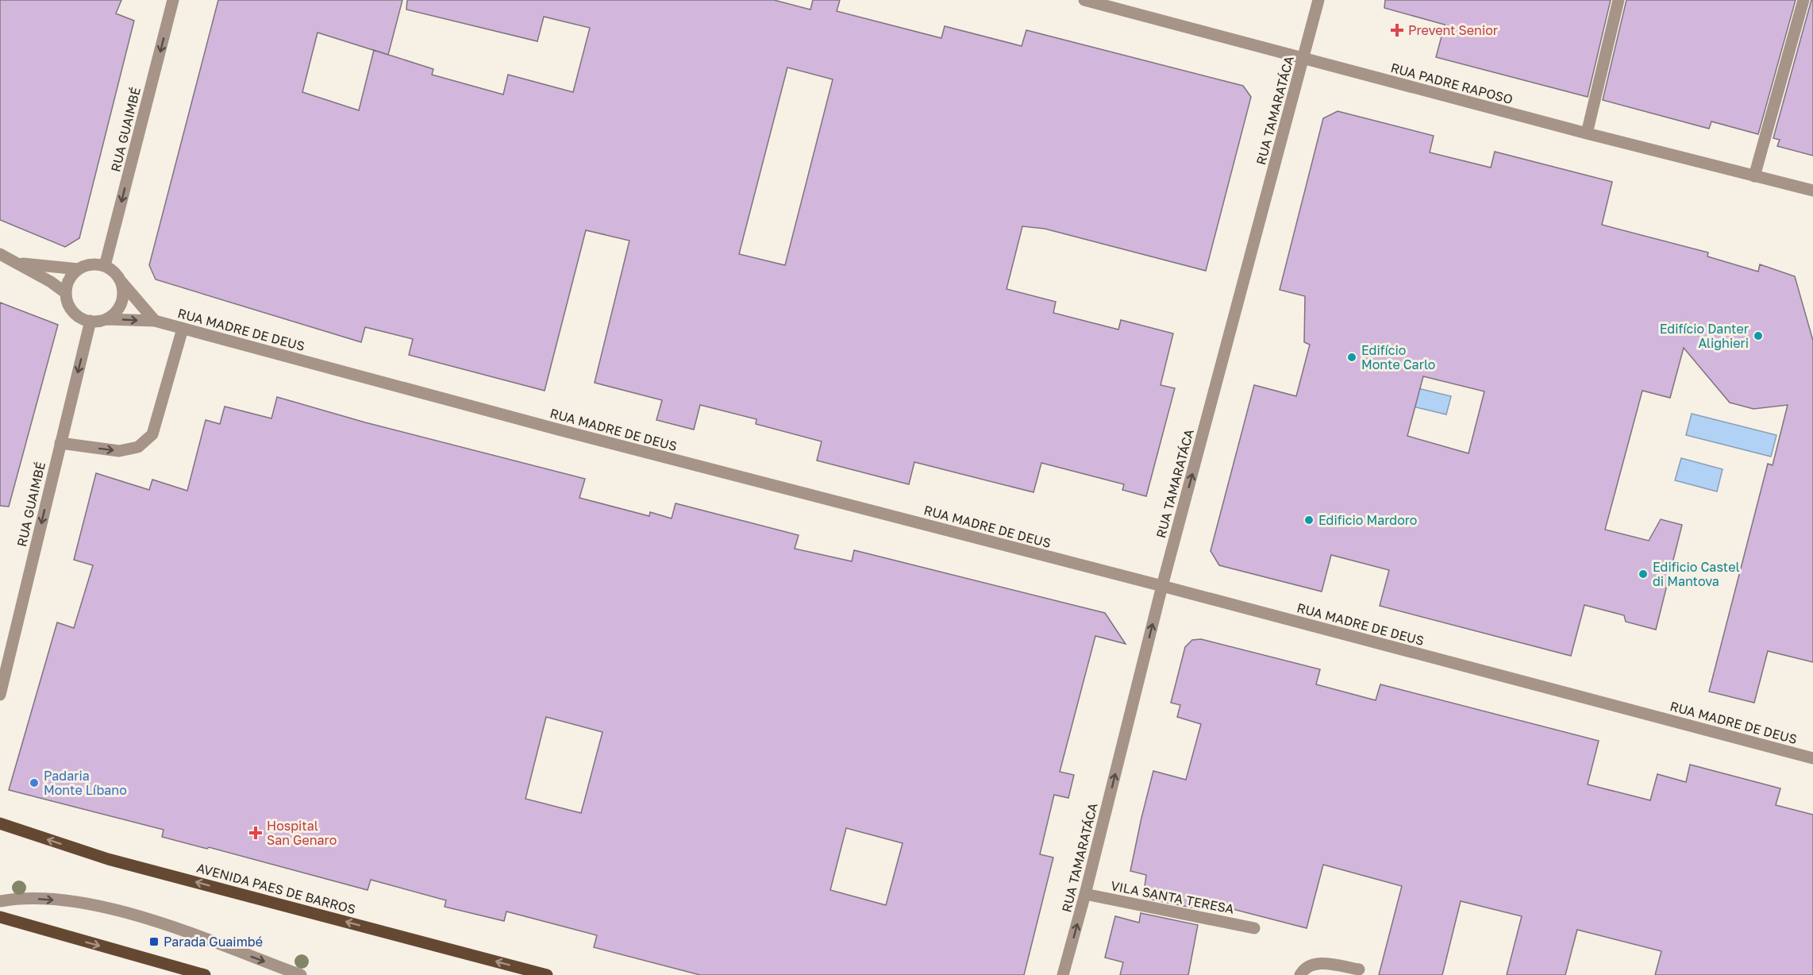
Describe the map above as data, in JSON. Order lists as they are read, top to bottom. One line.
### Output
{"streets":{"main road":["AVENIDA PAES DE BARROS"],"street":["RUA PADRE RAPOSO","RUA TAMARATÁCA","RUA GUAIMBÉ","RUA MADRE DE DEUS","VILA SANTA TERESA"]},"crossings":[["RUA PADRE RAPOSO","RUA TAMARATÁCA"],["RUA TAMARATÁCA","RUA MADRE DE DEUS"],["RUA TAMARATÁCA","VILA SANTA TERESA"],["RUA GUAIMBÉ","RUA MADRE DE DEUS"]],"one_way":["RUA TAMARATÁCA","RUA GUAIMBÉ"],"places":{"health":["Prevent Senior","Hospital San Genaro"],"other":["Edifício Danter Alighieri","Edifício Monte Carlo","Edificio Mardoro","Edificio Castel di Mantova","Padaria Monte Líbano"],"transit":["Parada Guaimbé"]}}
